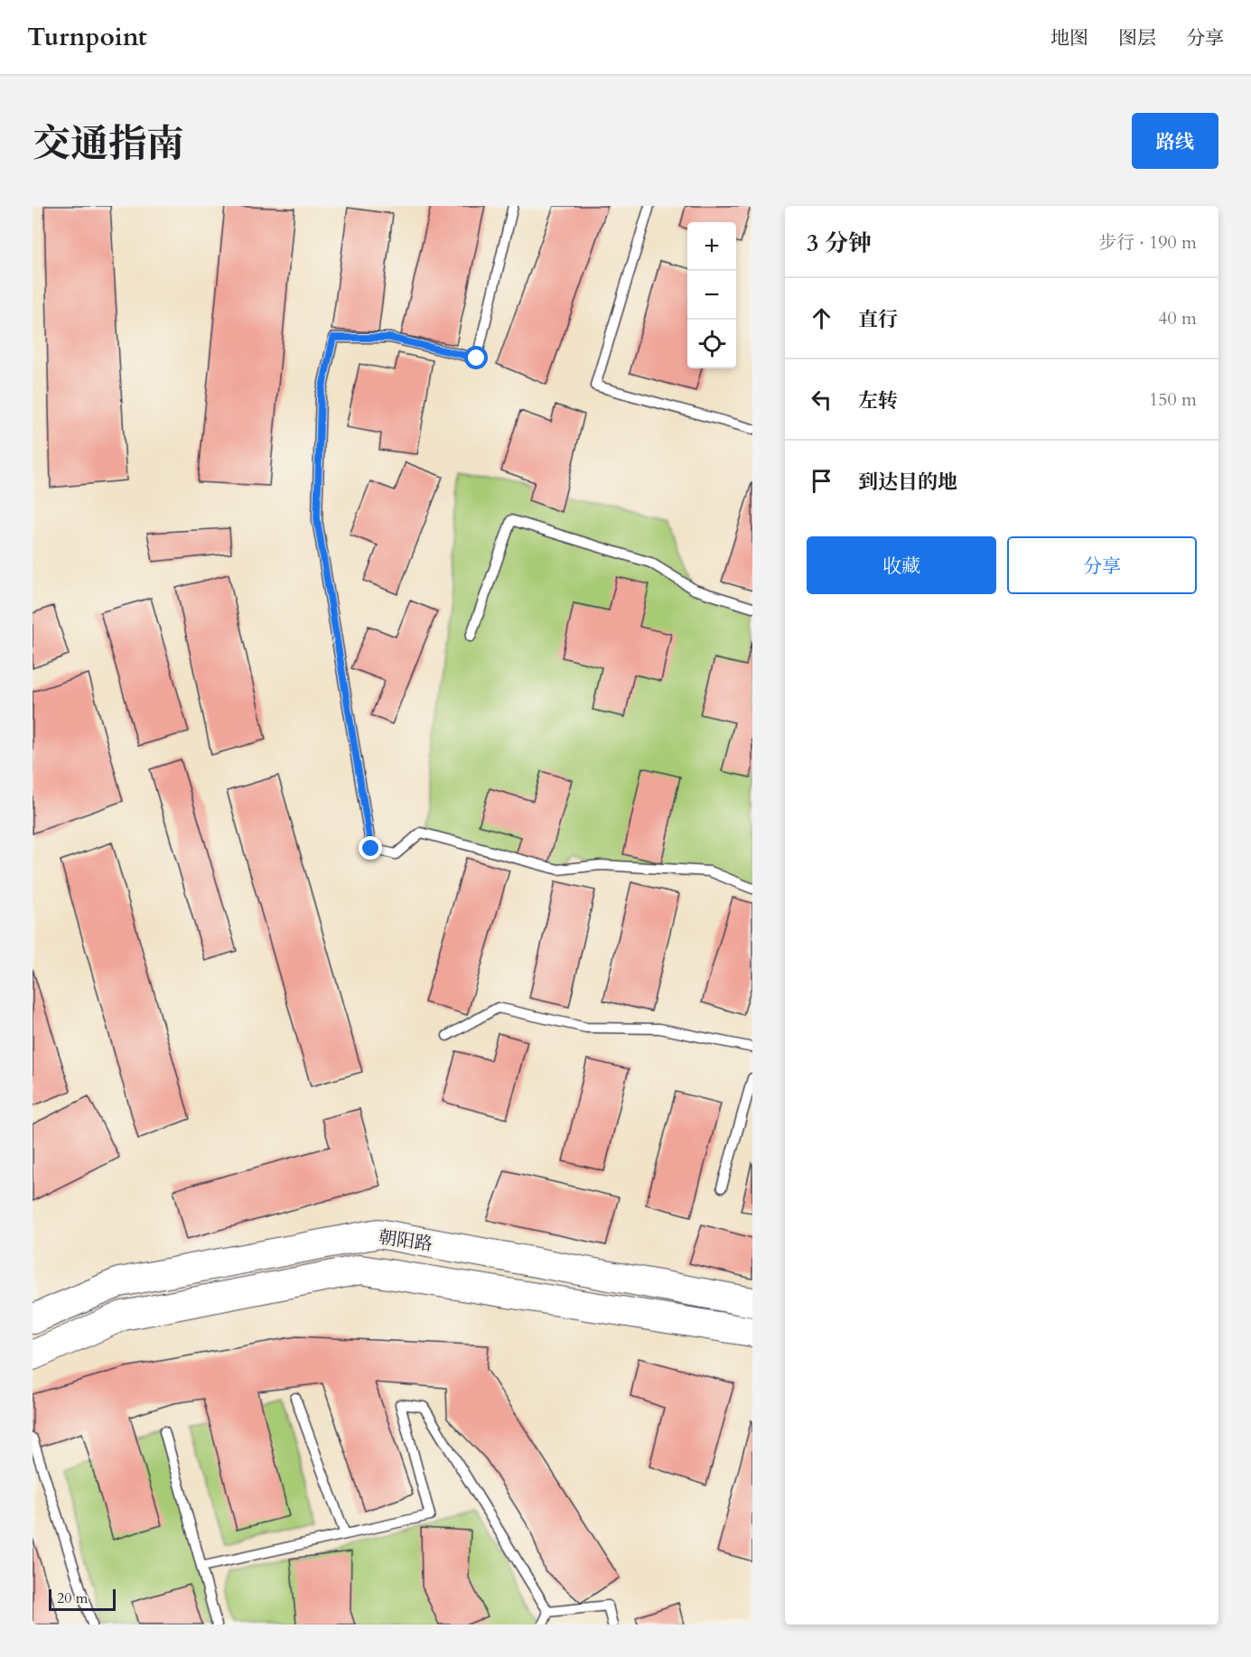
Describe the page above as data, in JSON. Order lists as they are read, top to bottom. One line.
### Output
{"streets":{"main road":["朝阳路"]},"scale_bar":"20 m","page":{"header":"Turnpoint","nav":["地图","图层","分享"],"title":"交通指南","buttons":["路线",["收藏","分享"]],"heading":["3 分钟","步行 · 190 m"],"map_buttons":["+","−"],"list":[["直行","40 m"],["左转","150 m"],"到达目的地"],"scale":"20 m"}}
